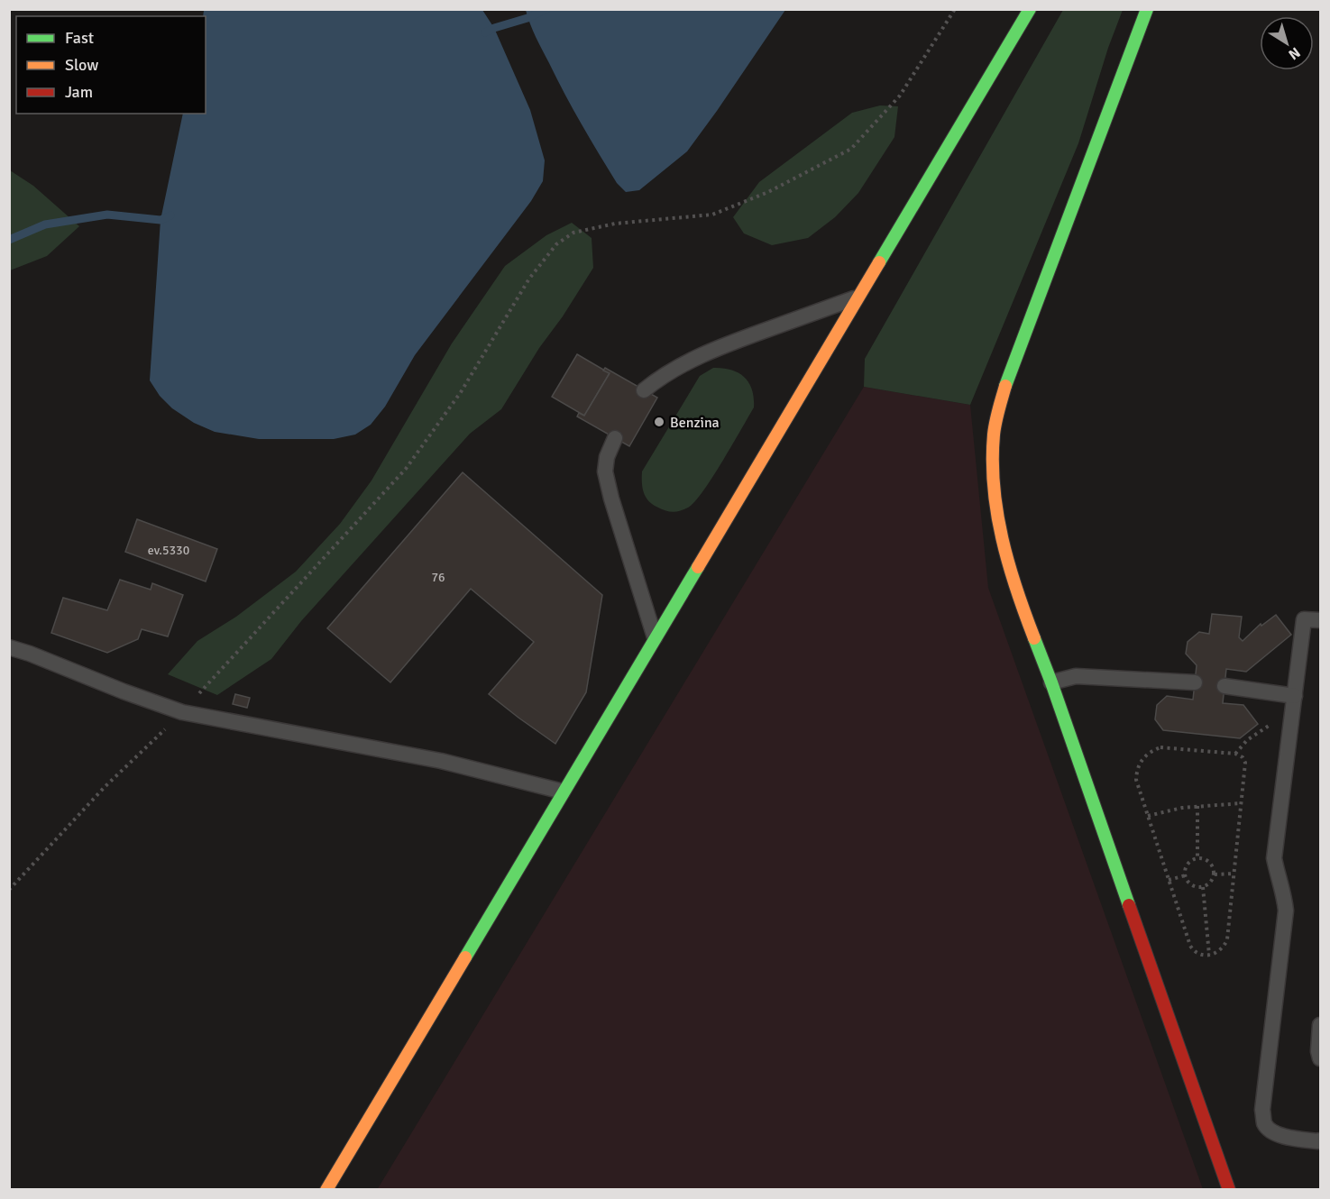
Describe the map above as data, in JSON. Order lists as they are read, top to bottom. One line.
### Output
{"places":["Benzina"],"house_numbers":["ev.5330","76"],"legend":["Fast","Slow","Jam"],"north":"bottom right"}
